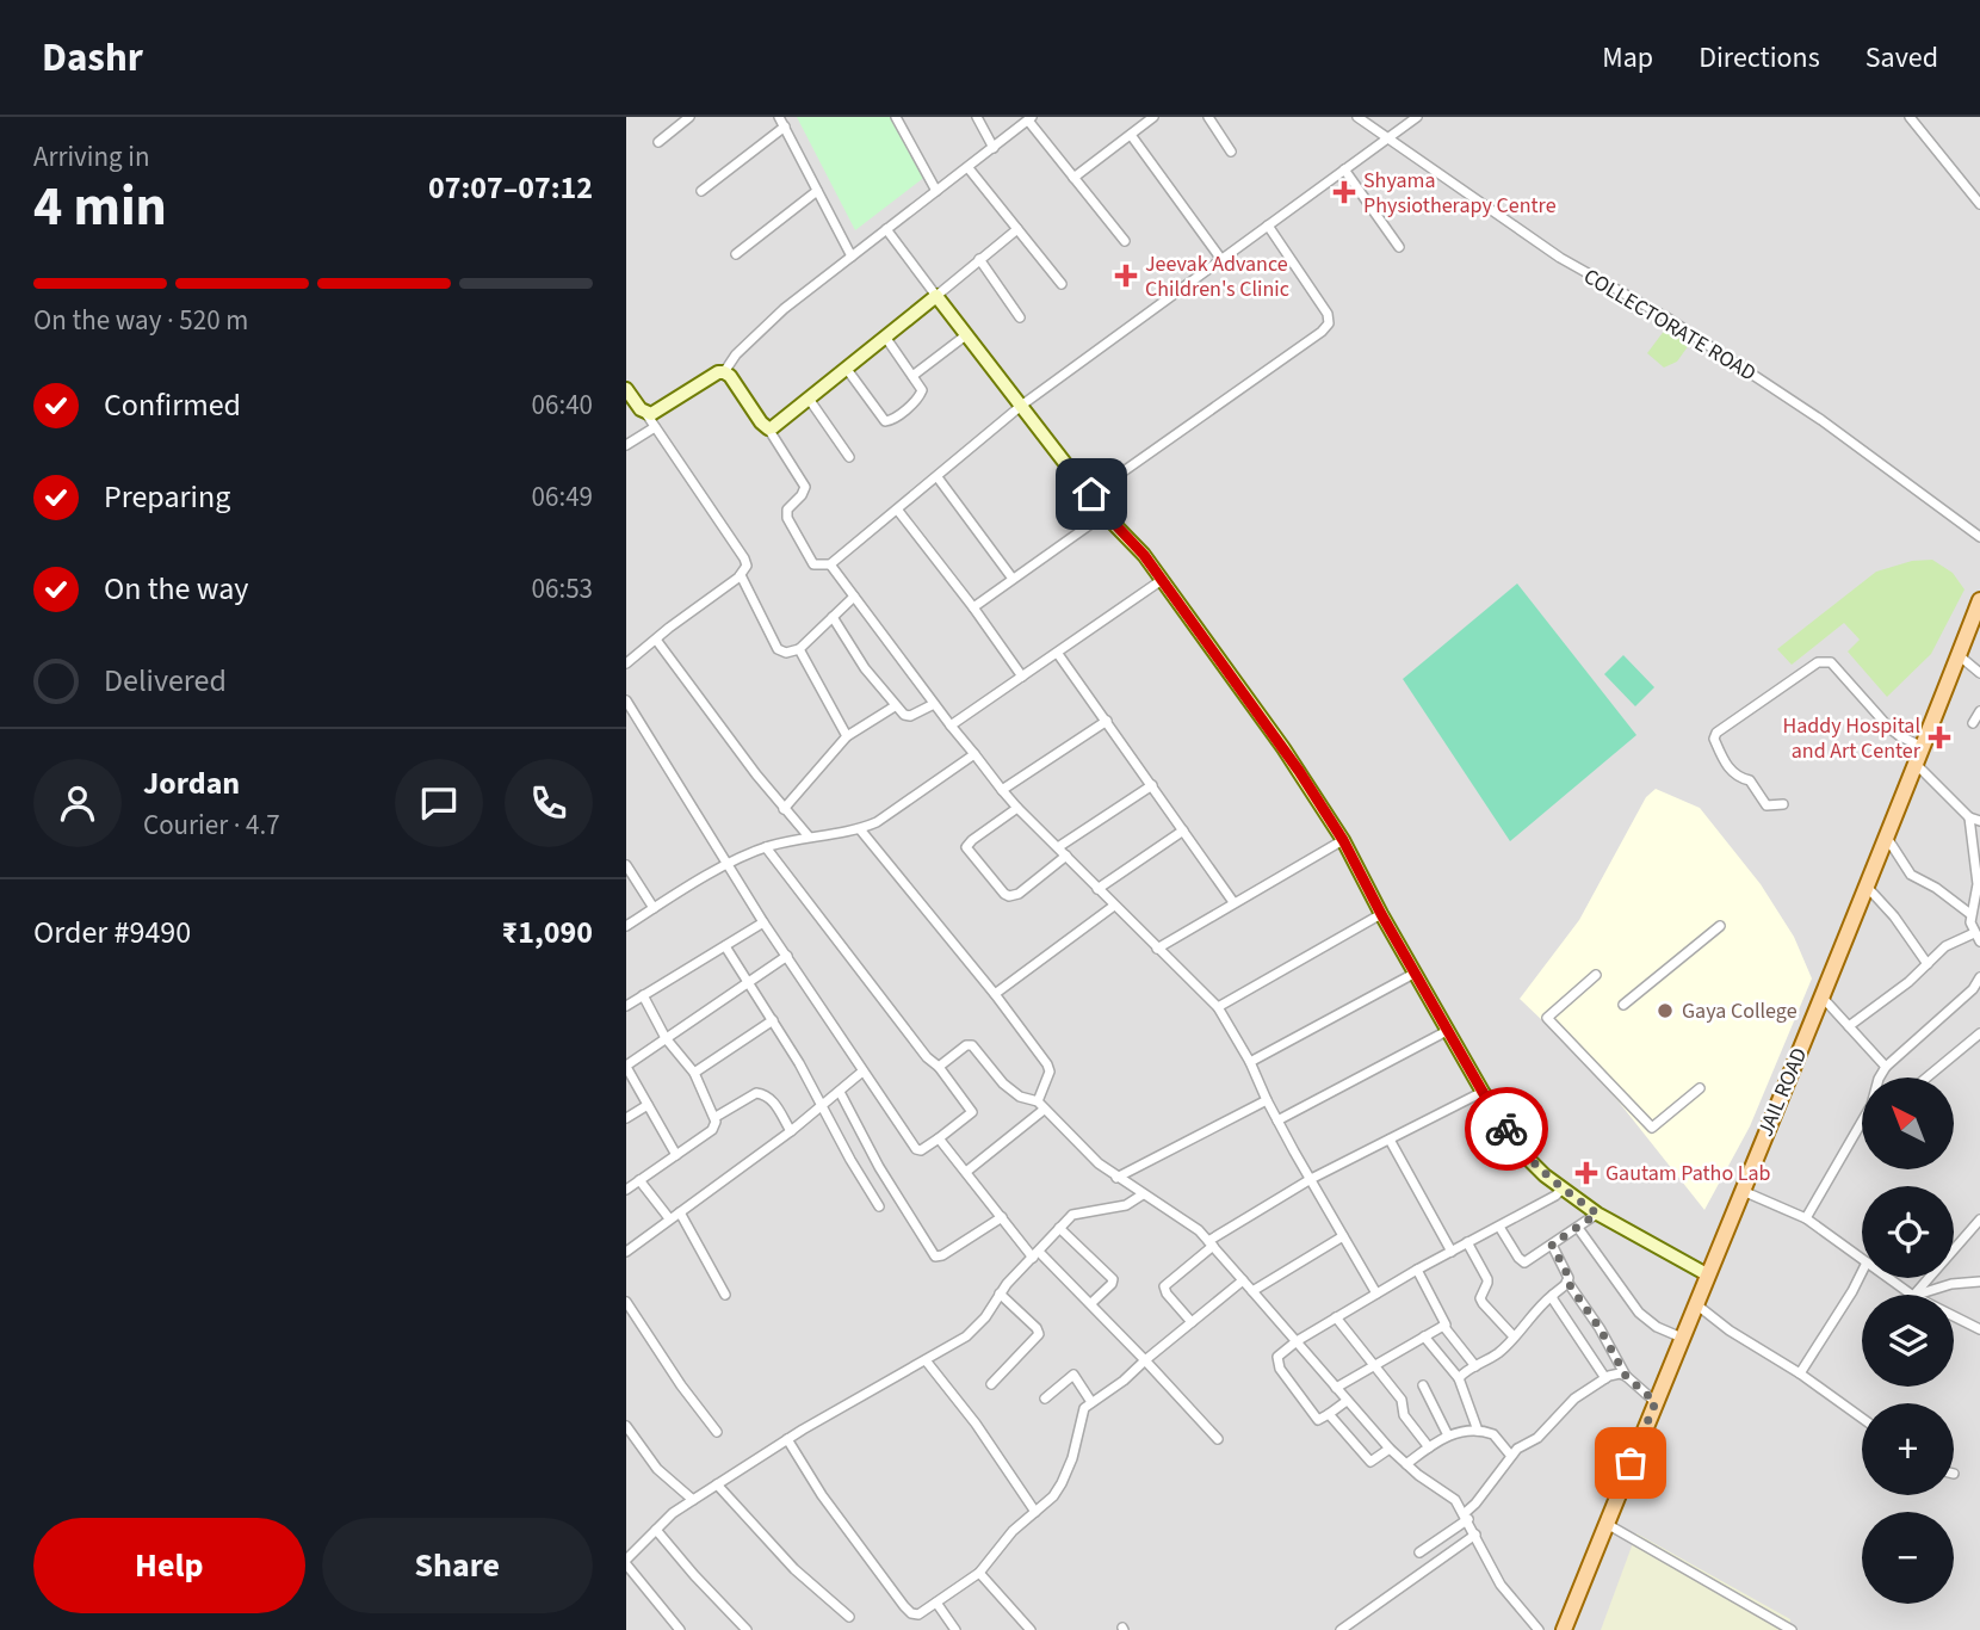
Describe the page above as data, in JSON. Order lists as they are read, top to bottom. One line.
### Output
{"streets":{"main road":["JAIL ROAD"],"street":["COLLECTORATE ROAD"]},"places":{"health":["Shyama Physiotherapy Centre","Jeevak Advance Children's Clinic","Haddy Hospital and Art Center","Gautam Patho Lab"],"other":["Gaya College"]},"north":"top left","page":{"header":"Dashr","nav":["Map","Directions","Saved"],"heading":["4 min","Arriving in","07:07–07:12"],"panel":["Jordan","Courier · 4.7","Order #9490","₹1,090"],"bar":"On the way · 520 m","list":[["Confirmed","06:40"],["Preparing","06:49"],["On the way","06:53"],"Delivered"],"map_buttons":["+","−"],"buttons":["Help","Share"]}}
